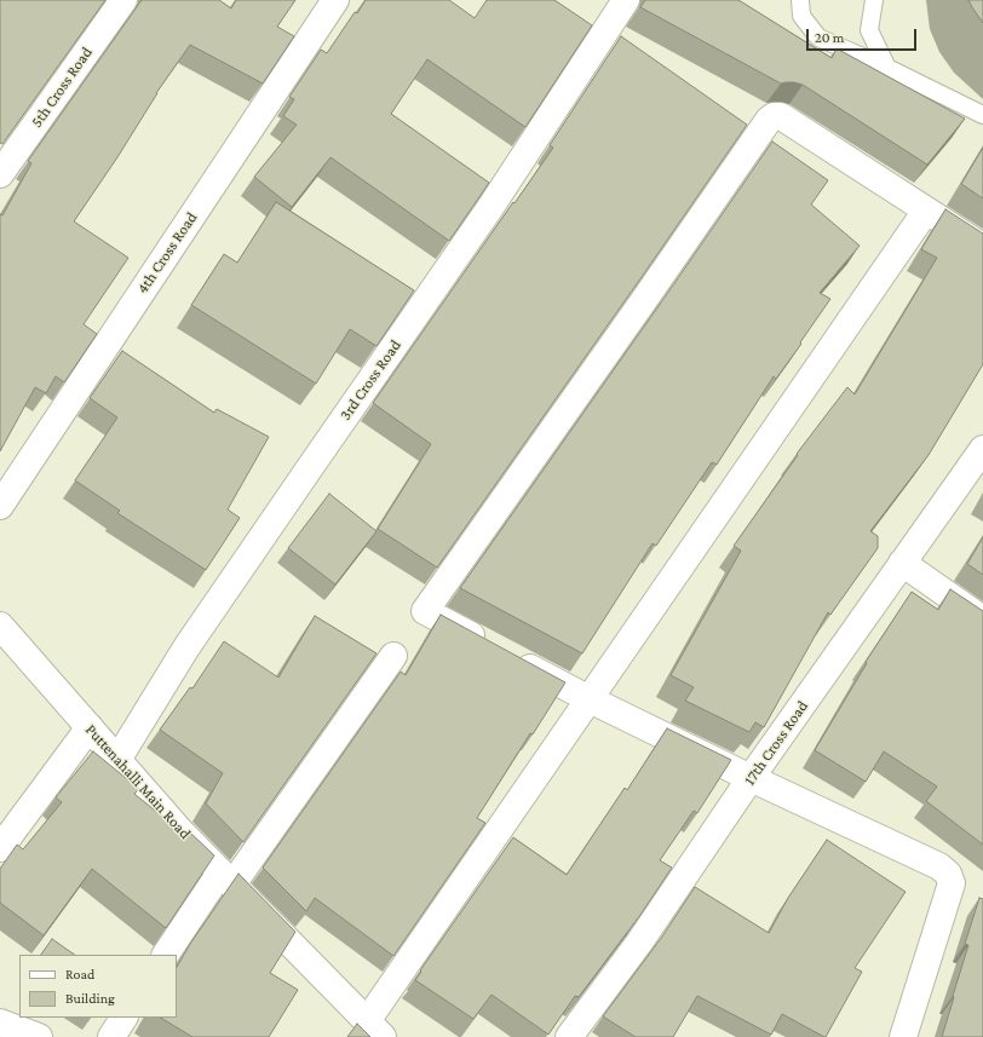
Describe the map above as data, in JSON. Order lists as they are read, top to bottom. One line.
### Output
{"streets":{"street":["5th Cross Road","4th Cross Road","3rd Cross Road","17th Cross Road","Puttenahalli Main Road"]},"crossings":[["3rd Cross Road","Puttenahalli Main Road"]],"legend":["Road","Building"],"scale_bar":"20 m"}
